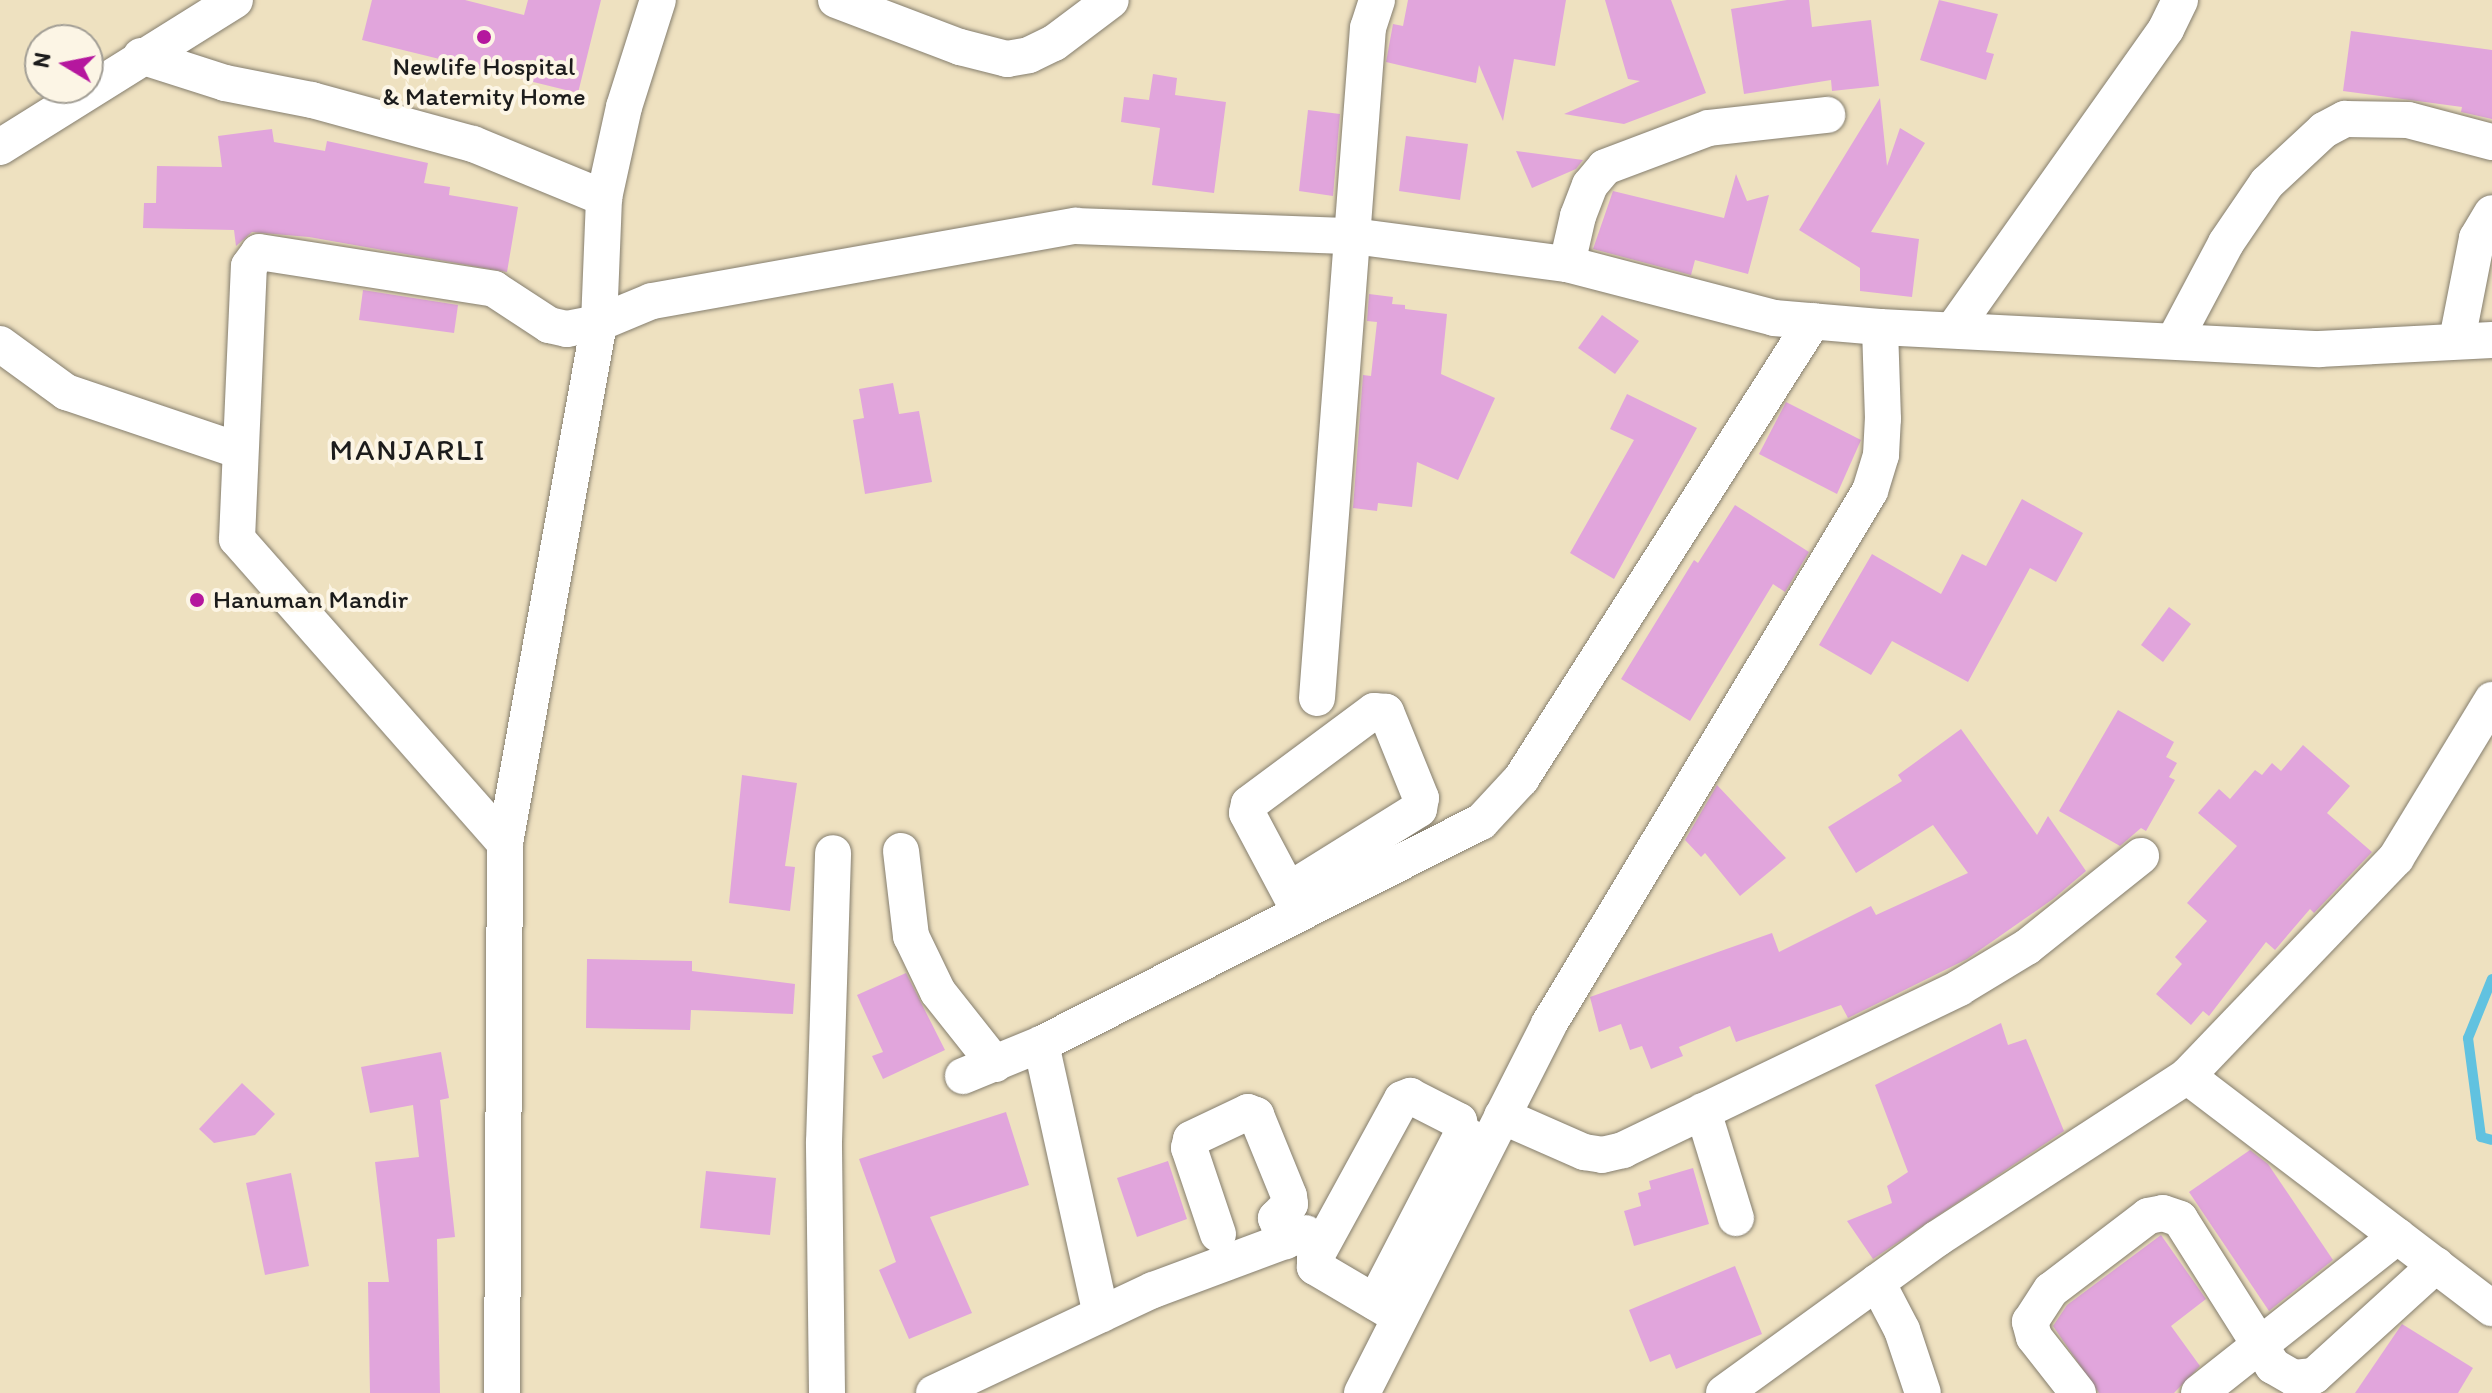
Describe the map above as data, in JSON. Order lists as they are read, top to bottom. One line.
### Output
{"districts":["MANJARLI"],"places":["Newlife Hospital & Maternity Home","Hanuman Mandir"],"north":"left"}
